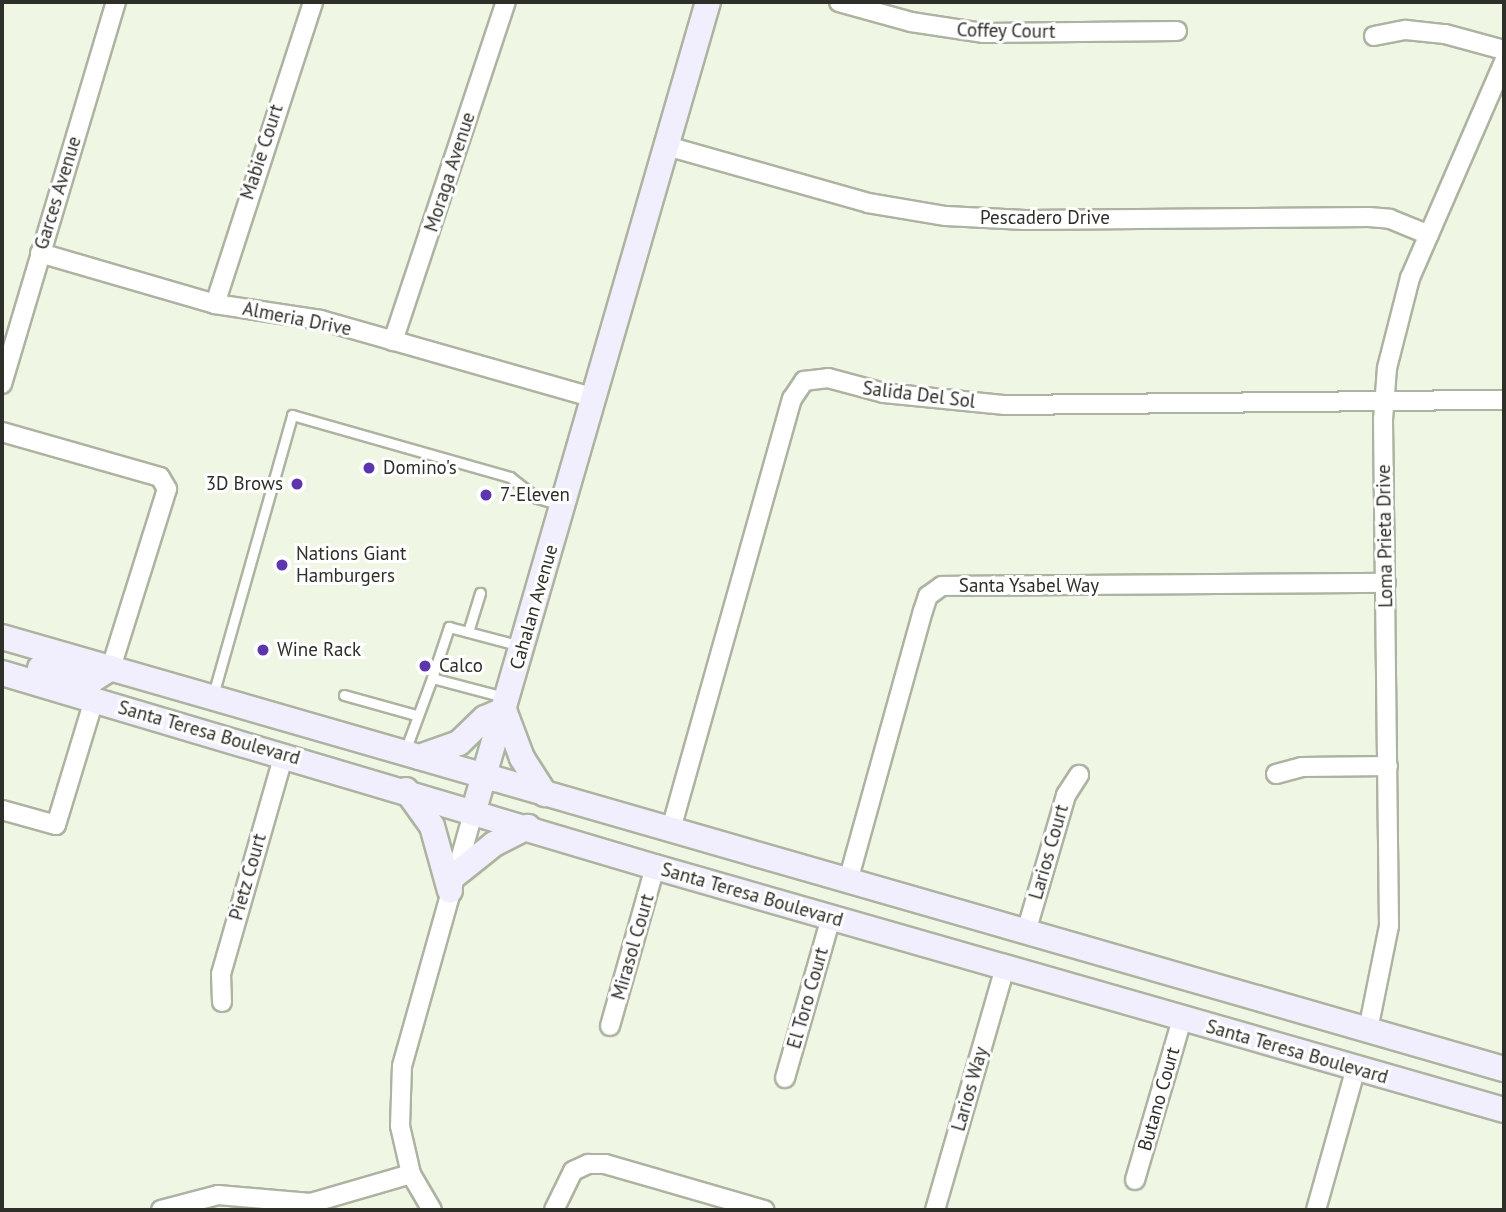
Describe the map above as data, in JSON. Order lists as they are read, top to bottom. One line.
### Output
{"streets":{"main road":["Cahalan Avenue","Santa Teresa Boulevard"],"street":["Coffey Court","Mabie Court","Moraga Avenue","Garces Avenue","Pescadero Drive","Almeria Drive","Salida Del Sol","Loma Prieta Drive","Santa Ysabel Way","Larios Court","Pietz Court","Mirasol Court","El Toro Court","Larios Way","Butano Court"]},"crossings":[["Mabie Court","Almeria Drive"],["Moraga Avenue","Almeria Drive"],["Garces Avenue","Almeria Drive"],["Pescadero Drive","Loma Prieta Drive"],["Pescadero Drive","Cahalan Avenue"],["Almeria Drive","Cahalan Avenue"],["Salida Del Sol","Loma Prieta Drive"],["Salida Del Sol","Santa Teresa Boulevard"],["Loma Prieta Drive","Santa Ysabel Way"],["Loma Prieta Drive","Santa Teresa Boulevard"],["Santa Ysabel Way","Santa Teresa Boulevard"],["Cahalan Avenue","Santa Teresa Boulevard"],["Santa Teresa Boulevard","Larios Court"],["Santa Teresa Boulevard","Pietz Court"],["Santa Teresa Boulevard","Mirasol Court"],["Santa Teresa Boulevard","El Toro Court"],["Santa Teresa Boulevard","Larios Way"],["Santa Teresa Boulevard","Butano Court"]],"places":["Domino's","3D Brows","7-Eleven","Nations Giant Hamburgers","Wine Rack","Calco"]}
